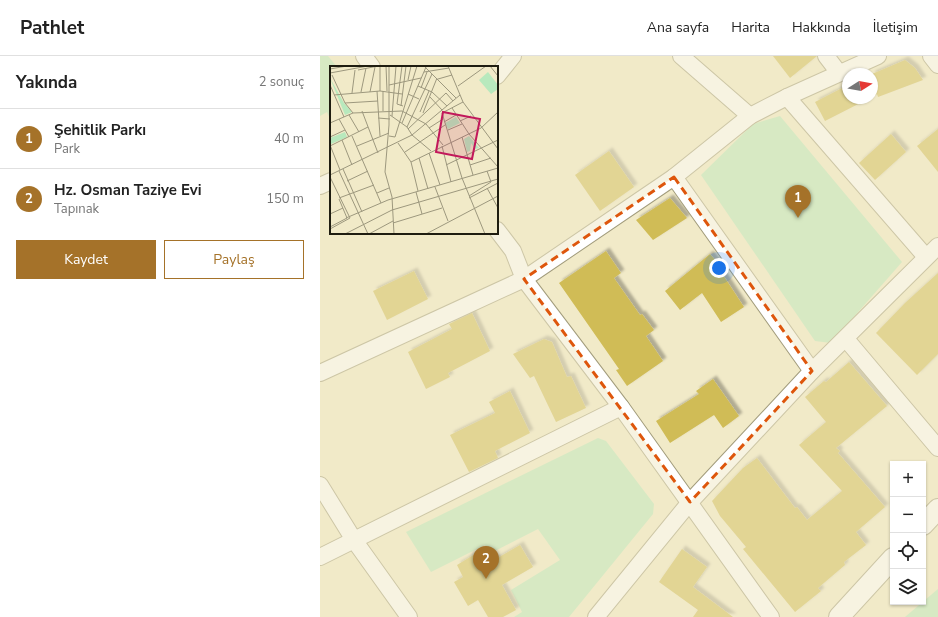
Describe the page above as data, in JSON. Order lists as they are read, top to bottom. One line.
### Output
{"north":"right","page":{"header":"Pathlet","nav":["Ana sayfa","Harita","Hakkında","İletişim"],"heading":["Yakında","2 sonuç"],"list":[{"mark":"1","name":"Şehitlik Parkı","note":"Park","value":"40 m"},{"mark":"2","name":"Hz. Osman Taziye Evi","note":"Tapınak","value":"150 m"}],"pins":["1","2"],"buttons":["Kaydet","Paylaş"],"map_buttons":["+","−"]}}
